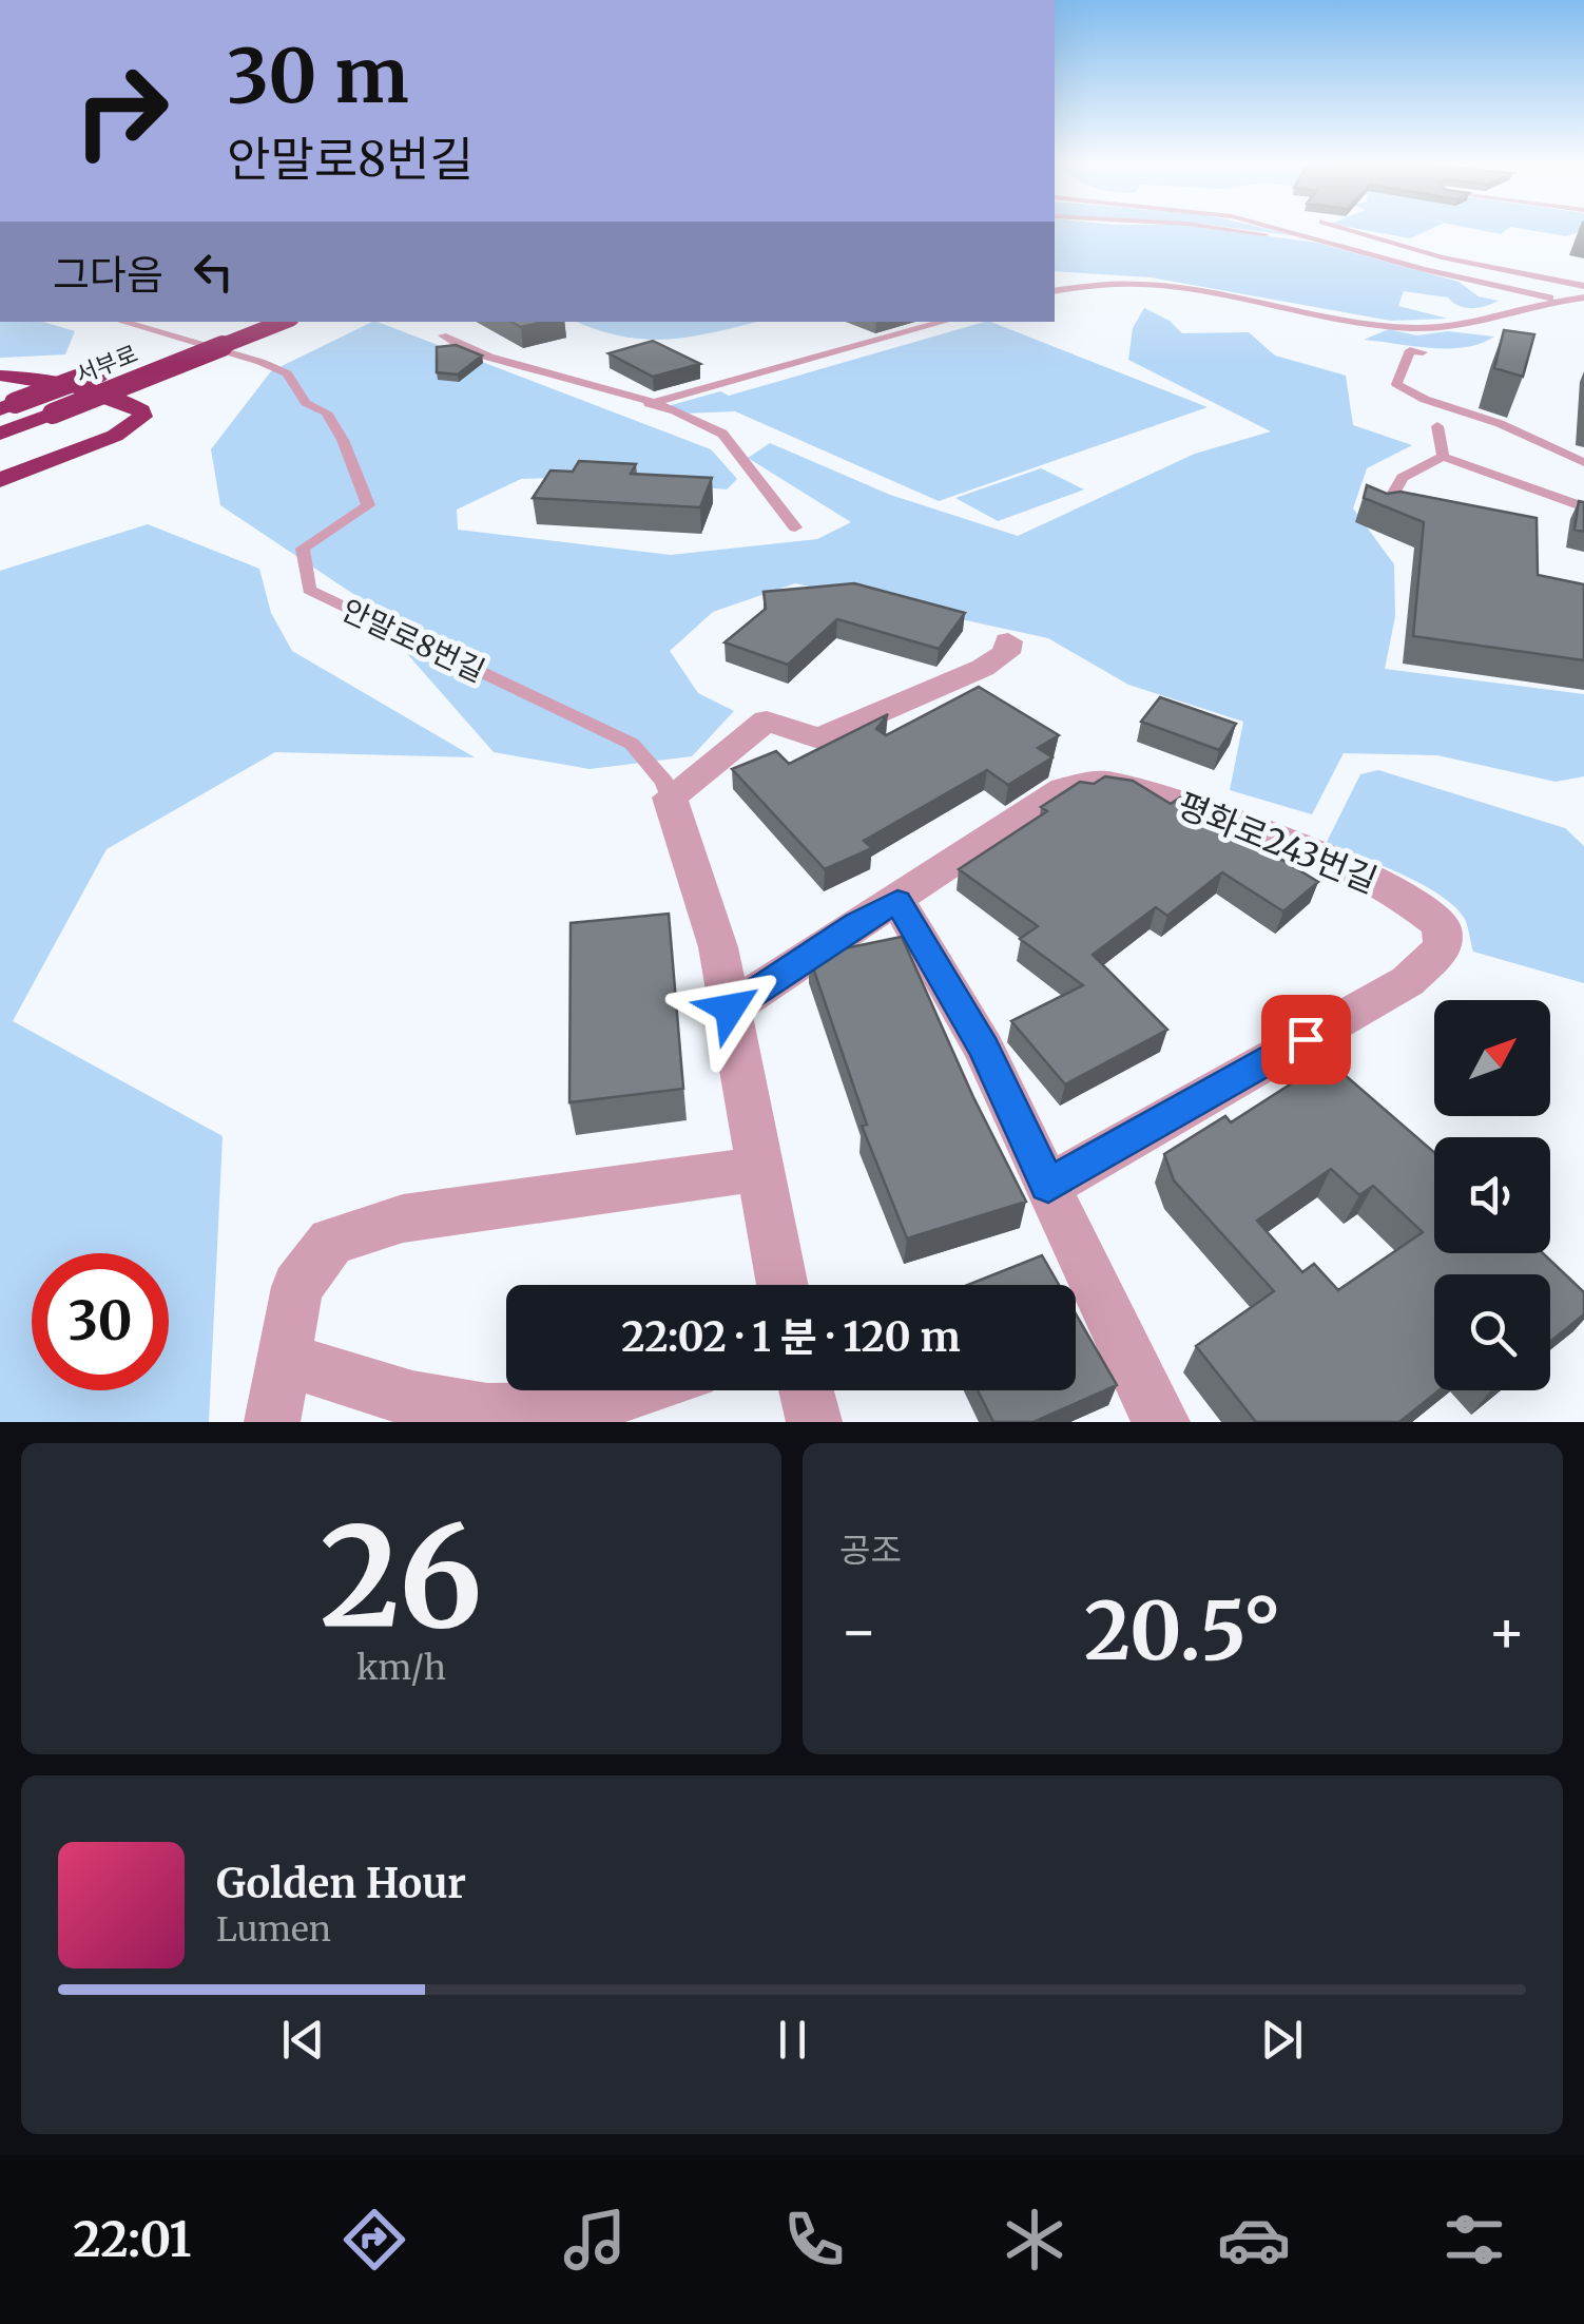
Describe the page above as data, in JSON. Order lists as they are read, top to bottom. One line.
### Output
{"streets":{"highway":["서부로"],"street":["안말로8번길","평화로243번길"]},"crossings":[["안말로8번길","평화로243번길"]],"north":"top right","page":{"turn":["30 m","안말로8번길"],"then":"그다음","limit":"30","trip":"22:02 · 1 분 · 120 m","tile":[["26","km/h"],"공조"],"heat":["−","20.5°","+"],"song":["Golden Hour","Lumen"],"tabs":"22:01"}}
